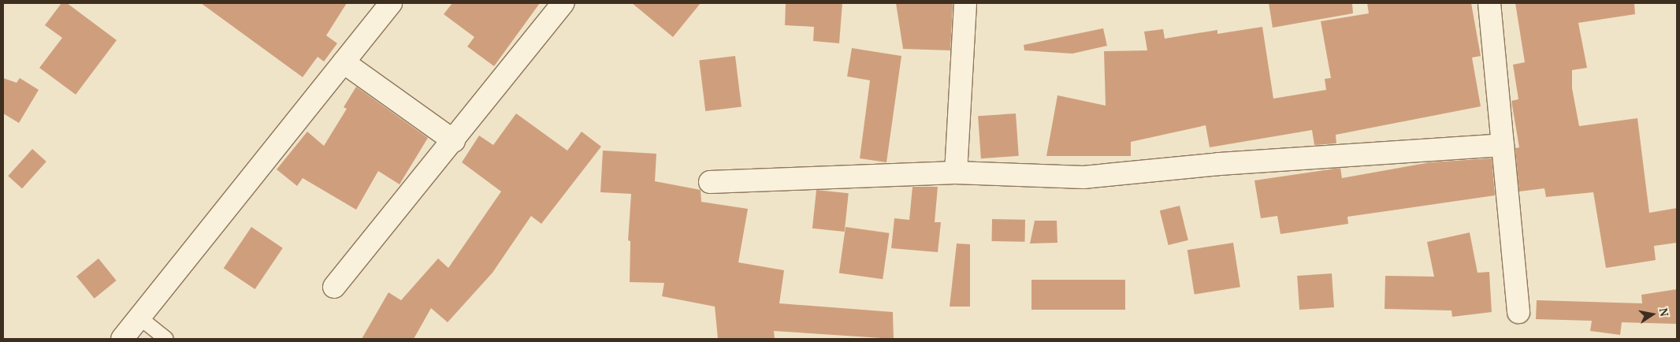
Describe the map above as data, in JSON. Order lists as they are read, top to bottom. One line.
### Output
{"north":"right"}
